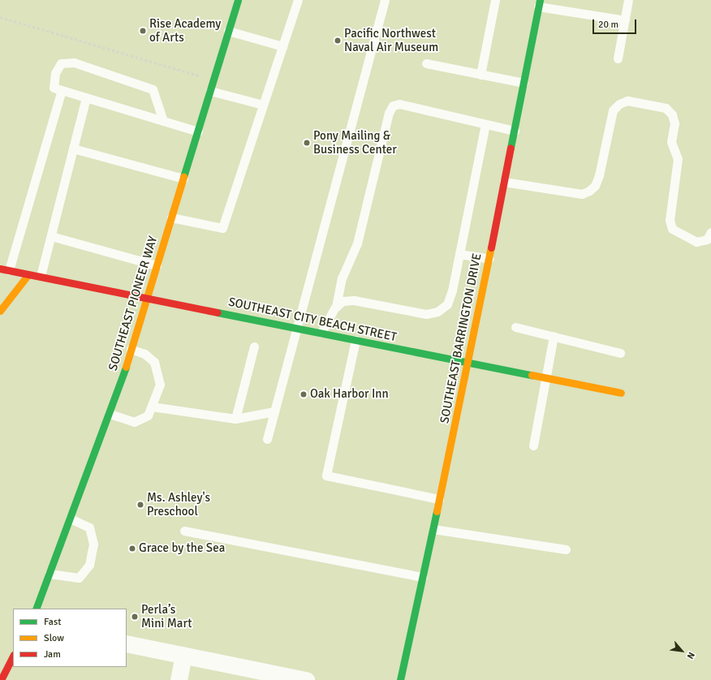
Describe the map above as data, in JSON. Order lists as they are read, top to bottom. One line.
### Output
{"streets":{"street":["SOUTHEAST PIONEER WAY","SOUTHEAST CITY BEACH STREET","SOUTHEAST BARRINGTON DRIVE"]},"crossings":[["SOUTHEAST PIONEER WAY","SOUTHEAST CITY BEACH STREET"],["SOUTHEAST CITY BEACH STREET","SOUTHEAST BARRINGTON DRIVE"]],"places":["Rise Academy of Arts","Pacific Northwest Naval Air Museum","Pony Mailing & Business Center","Oak Harbor Inn","Ms. Ashley's Preschool","Grace by the Sea","Perla’s Mini Mart"],"legend":["Fast","Slow","Jam"],"scale_bar":"20 m","north":"bottom right"}
